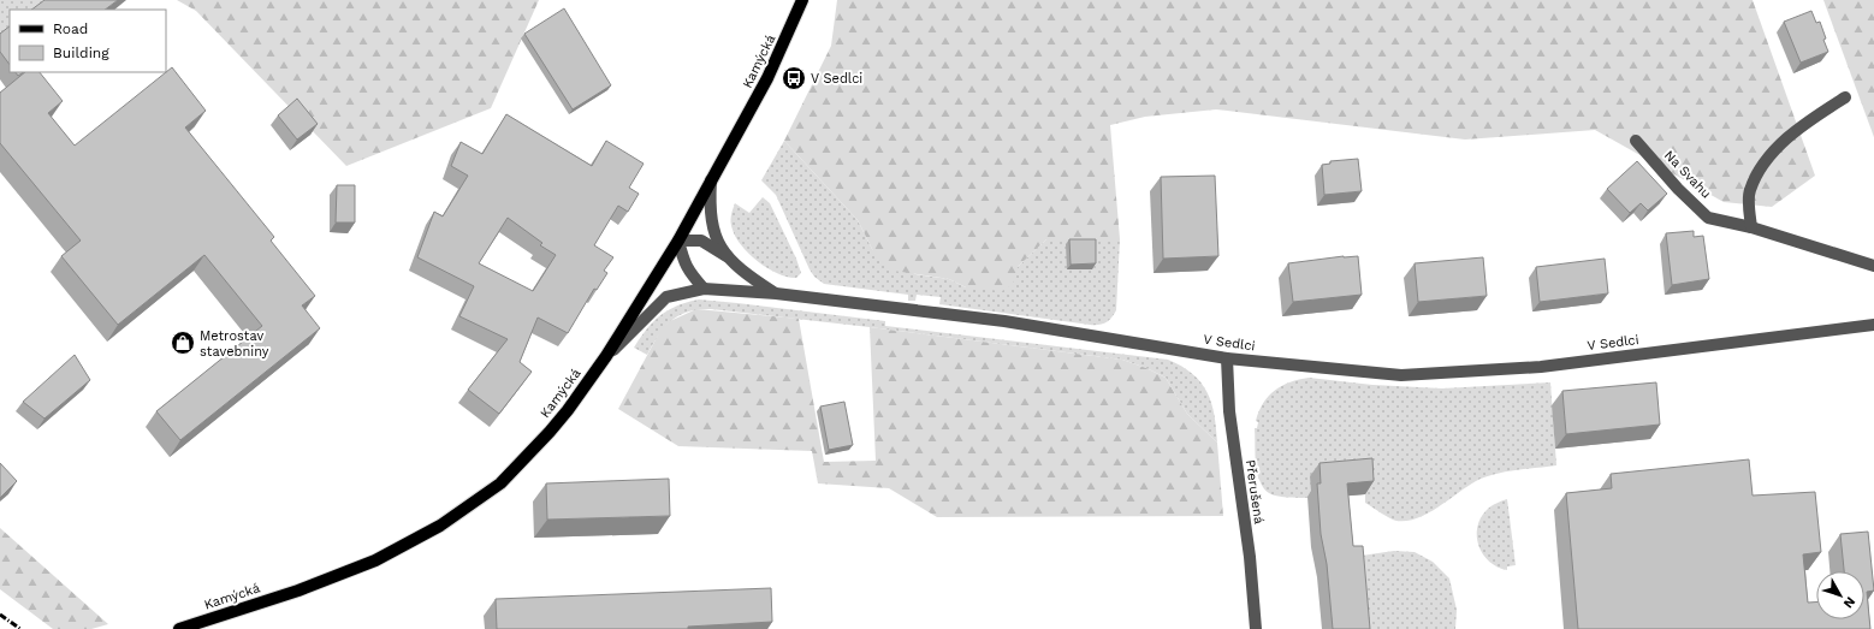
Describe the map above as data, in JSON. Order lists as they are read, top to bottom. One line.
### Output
{"streets":{"main road":["Kamýcká"],"street":["Na Svahu","V Sedlci","Přerušená"]},"crossings":[["Kamýcká","V Sedlci"],["V Sedlci","Přerušená"]],"places":{"bus stop":["V Sedlci"],"shop":["Metrostav stavebniny"]},"legend":["Road","Building"],"north":"bottom right"}
